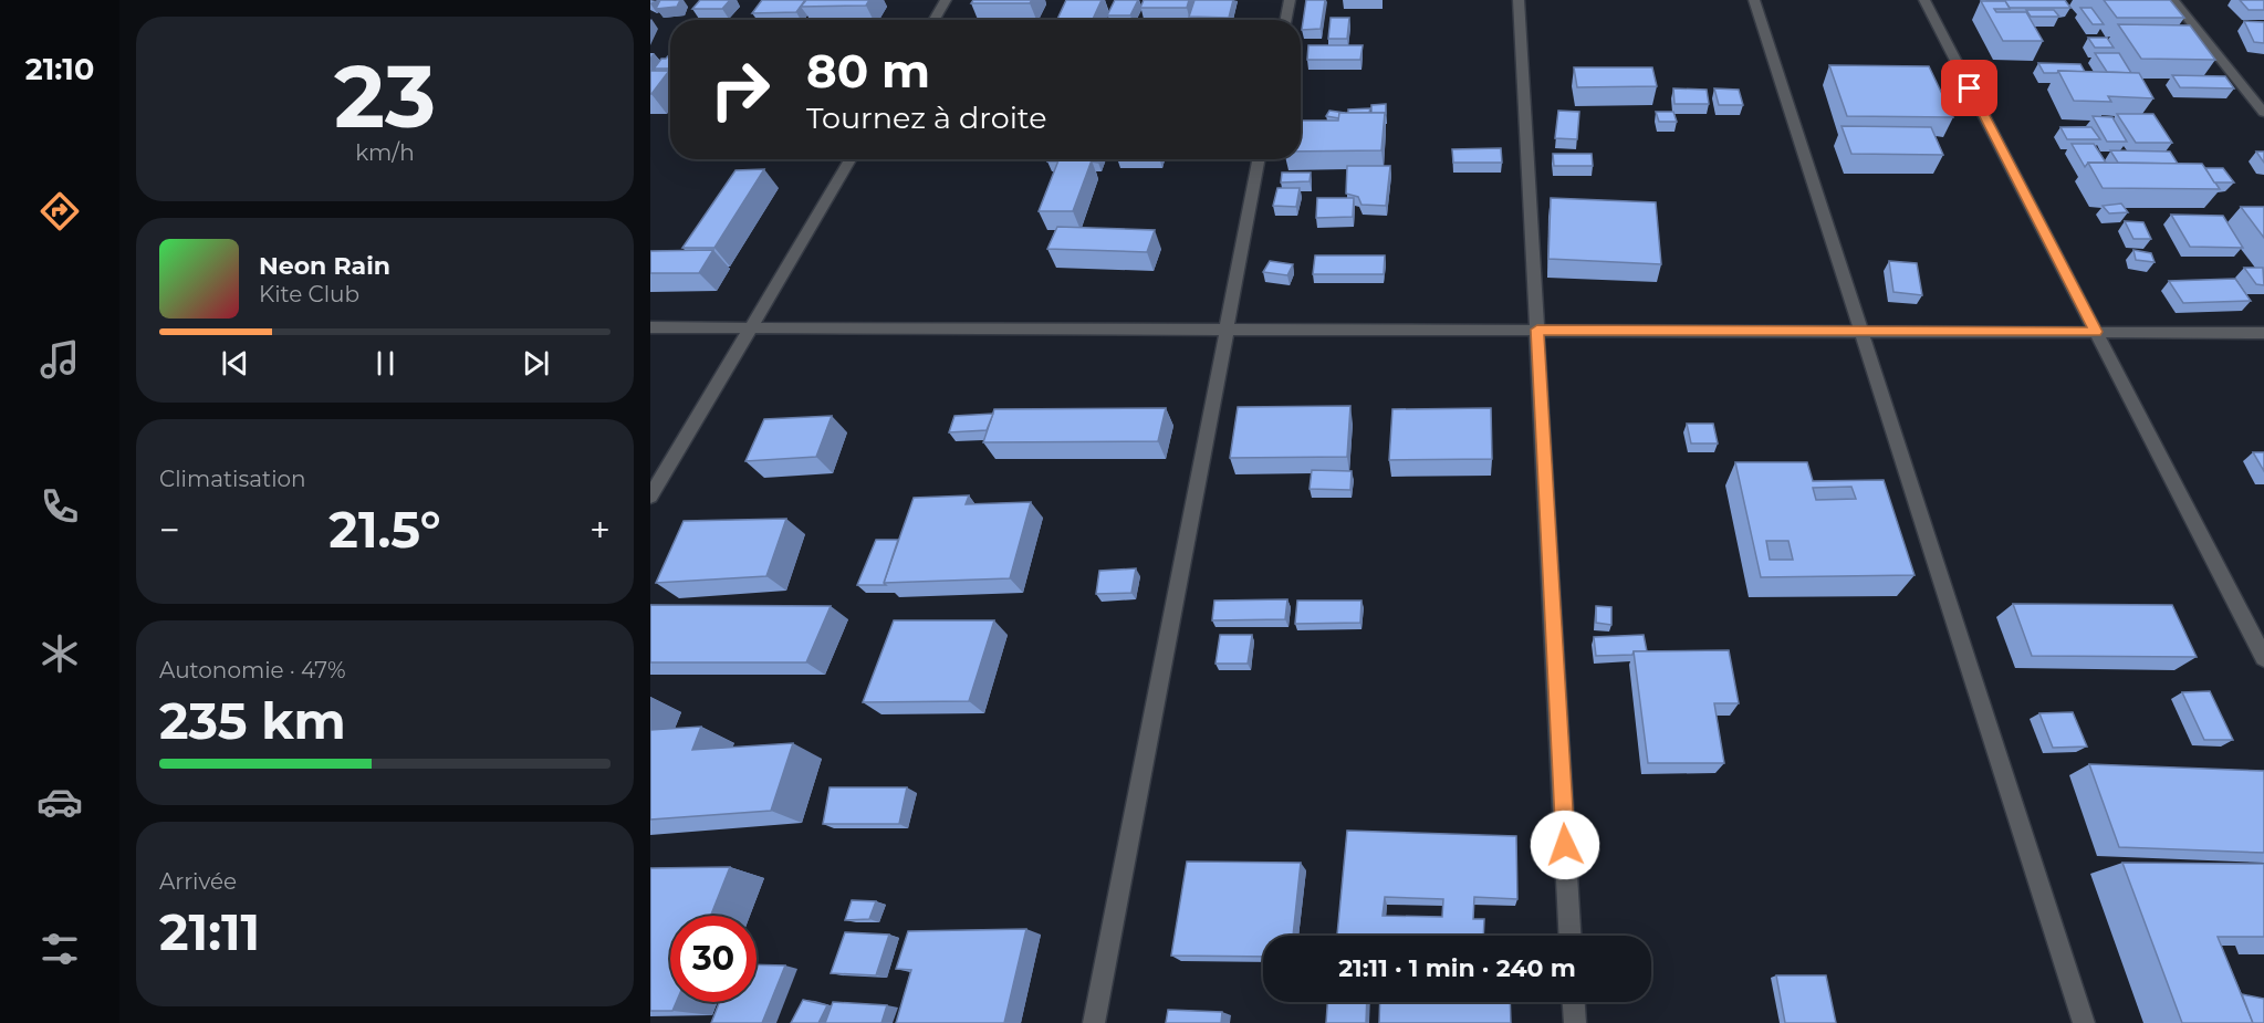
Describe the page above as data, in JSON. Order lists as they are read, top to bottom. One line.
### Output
{"page":{"tabs":"21:10","tile":[["23","km/h"],"Climatisation",["Autonomie · 47%","235 km"],["Arrivée","21:11"]],"turn":["80 m","Tournez à droite"],"song":["Neon Rain","Kite Club"],"heat":["−","21.5°","+"],"limit":"30","trip":"21:11 · 1 min · 240 m"}}
